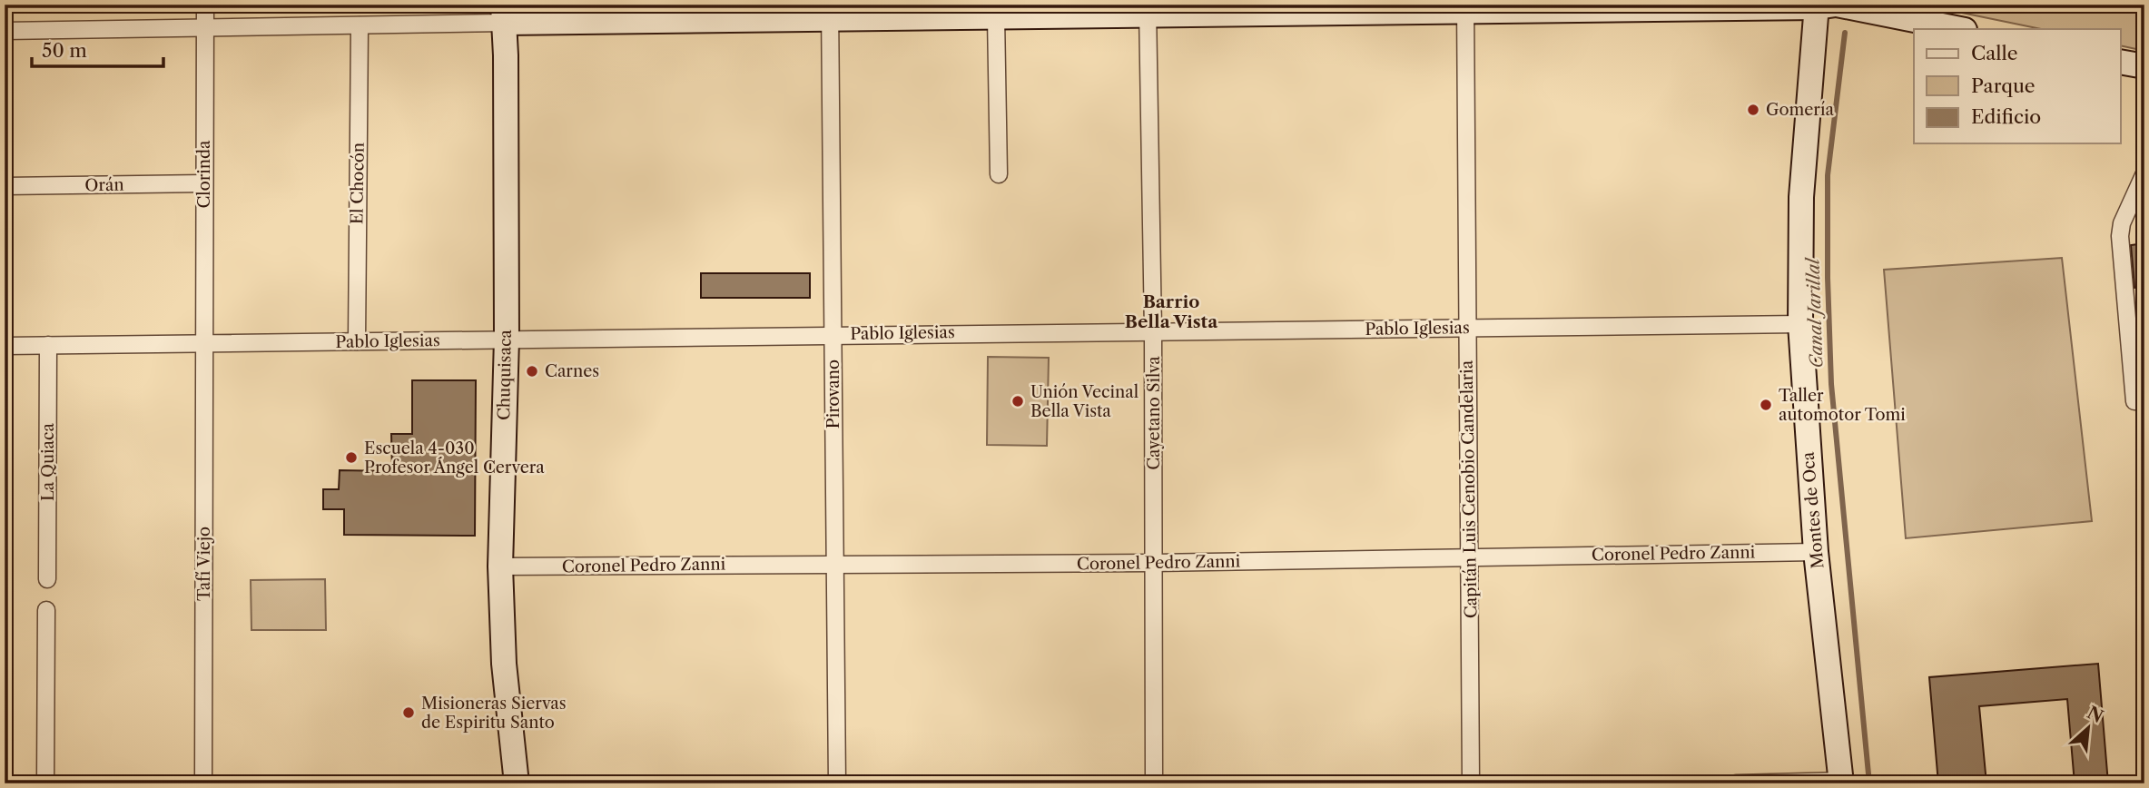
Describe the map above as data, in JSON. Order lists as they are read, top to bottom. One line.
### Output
{"streets":{"street":["Clorinda","El Chocón","Orán","Pablo Iglesias","Chuquisaca","Pirovano","Cayetano Silva","La Quiaca","Capitán Luis Cenobio Candelaria","Montes de Oca","Coronel Pedro Zanni","Tafí Viejo"]},"crossings":[["Clorinda","Orán"],["Clorinda","Pablo Iglesias"],["Clorinda","Tafí Viejo"],["El Chocón","Pablo Iglesias"],["Pablo Iglesias","Chuquisaca"],["Pablo Iglesias","Pirovano"],["Pablo Iglesias","Cayetano Silva"],["Pablo Iglesias","La Quiaca"],["Pablo Iglesias","Capitán Luis Cenobio Candelaria"],["Pablo Iglesias","Montes de Oca"],["Pablo Iglesias","Tafí Viejo"],["Chuquisaca","Coronel Pedro Zanni"],["Pirovano","Coronel Pedro Zanni"],["Cayetano Silva","Coronel Pedro Zanni"],["Capitán Luis Cenobio Candelaria","Coronel Pedro Zanni"],["Montes de Oca","Coronel Pedro Zanni"]],"districts":["Barrio Bella Vista"],"water":["Canal Jarillal"],"places":["Gomería","Carnes","Unión Vecinal Bella Vista","Taller automotor Tomi","Escuela 4-030 Profesor Ángel Cervera","Misioneras Siervas de Espiritu Santo"],"legend":["Calle","Parque","Edificio"],"scale_bar":"50 m","north":"top right"}
